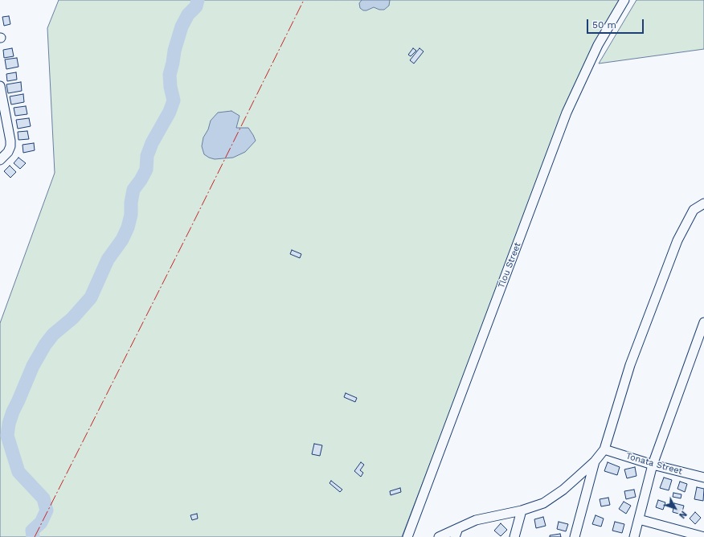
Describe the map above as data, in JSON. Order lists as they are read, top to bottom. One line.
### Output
{"streets":{"street":["Tlou Street","Tonata Street"]},"scale_bar":"50 m","north":"bottom right"}
